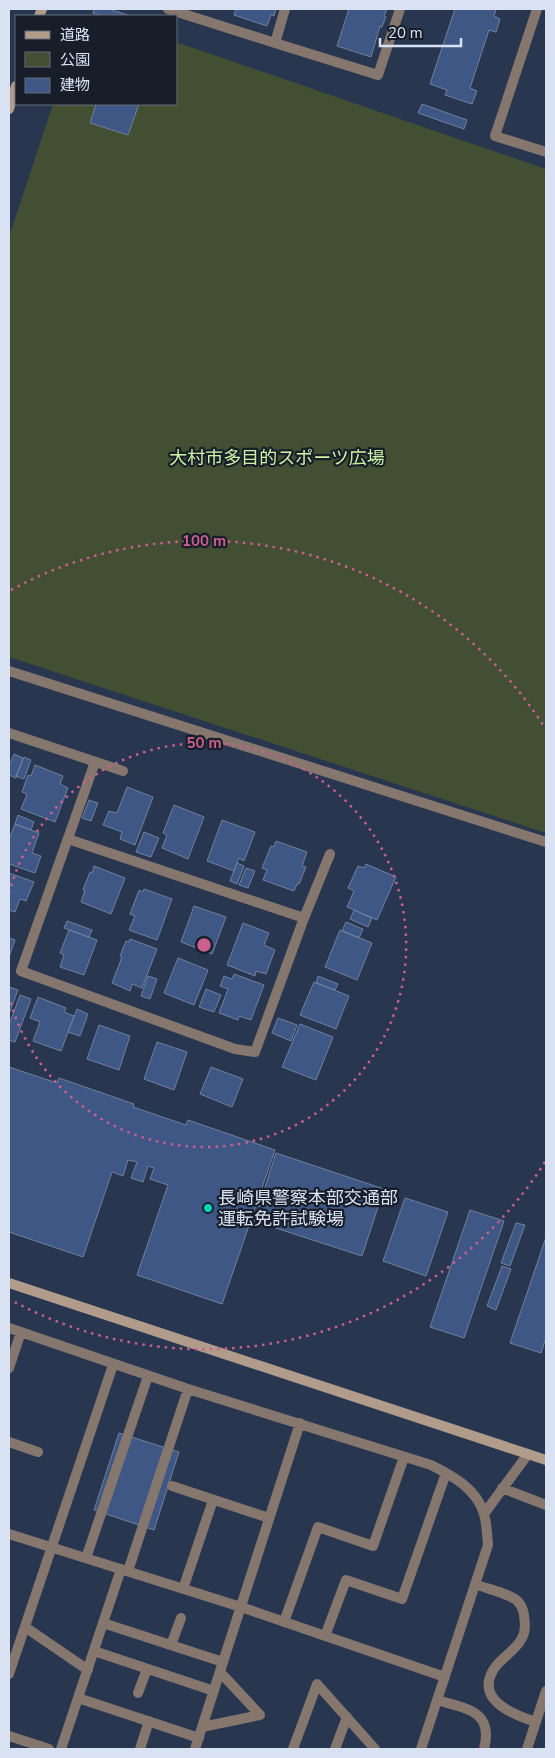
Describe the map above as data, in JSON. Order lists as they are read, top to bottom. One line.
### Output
{"parks":["大村市多目的スポーツ広場"],"places":["長崎県警察本部交通部 運転免許試験場"],"legend":["道路","公園","建物"],"scale_bar":"20 m","rings":["100 m","50 m"]}
